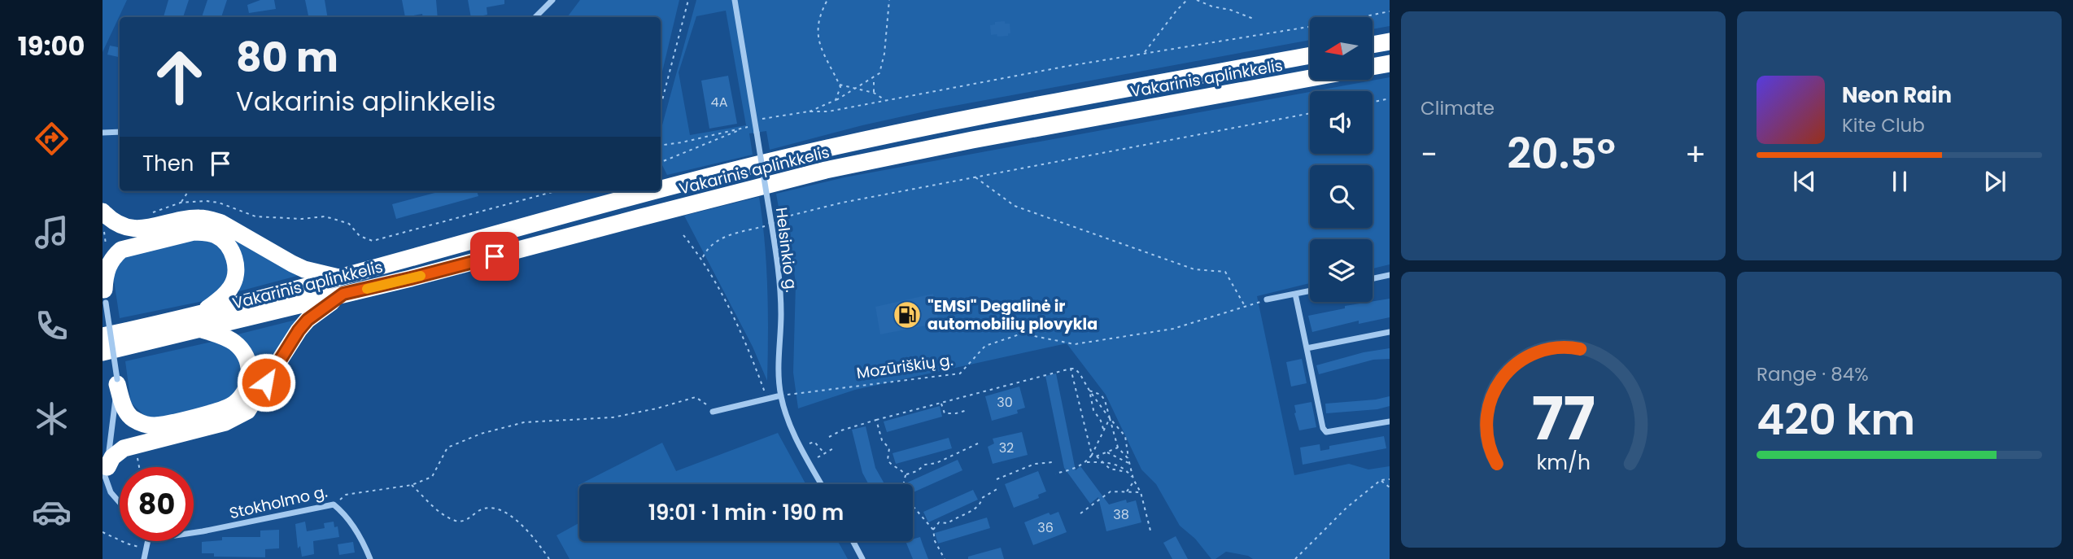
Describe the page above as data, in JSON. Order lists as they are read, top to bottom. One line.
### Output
{"streets":{"highway":["Vakarinis aplinkkelis"],"street":["Helsinkio g.","Stokholmo g."],"path":["Mozūriškių g."]},"crossings":[["Helsinkio g.","Mozūriškių g."]],"places":{"fuel station":["\"EMSI\" Degalinė ir automobilių plovykla"]},"house_numbers":["4A","30","32","38","36"],"north":"left","page":{"tabs":"19:00","tile":["Climate",["Range · 84%","420 km"]],"turn":["80 m","Vakarinis aplinkkelis"],"song":["Neon Rain","Kite Club"],"heat":["−","20.5°","+"],"then":"Then","limit":"80","trip":"19:01 · 1 min · 190 m","gauge":["77","km/h"]}}
